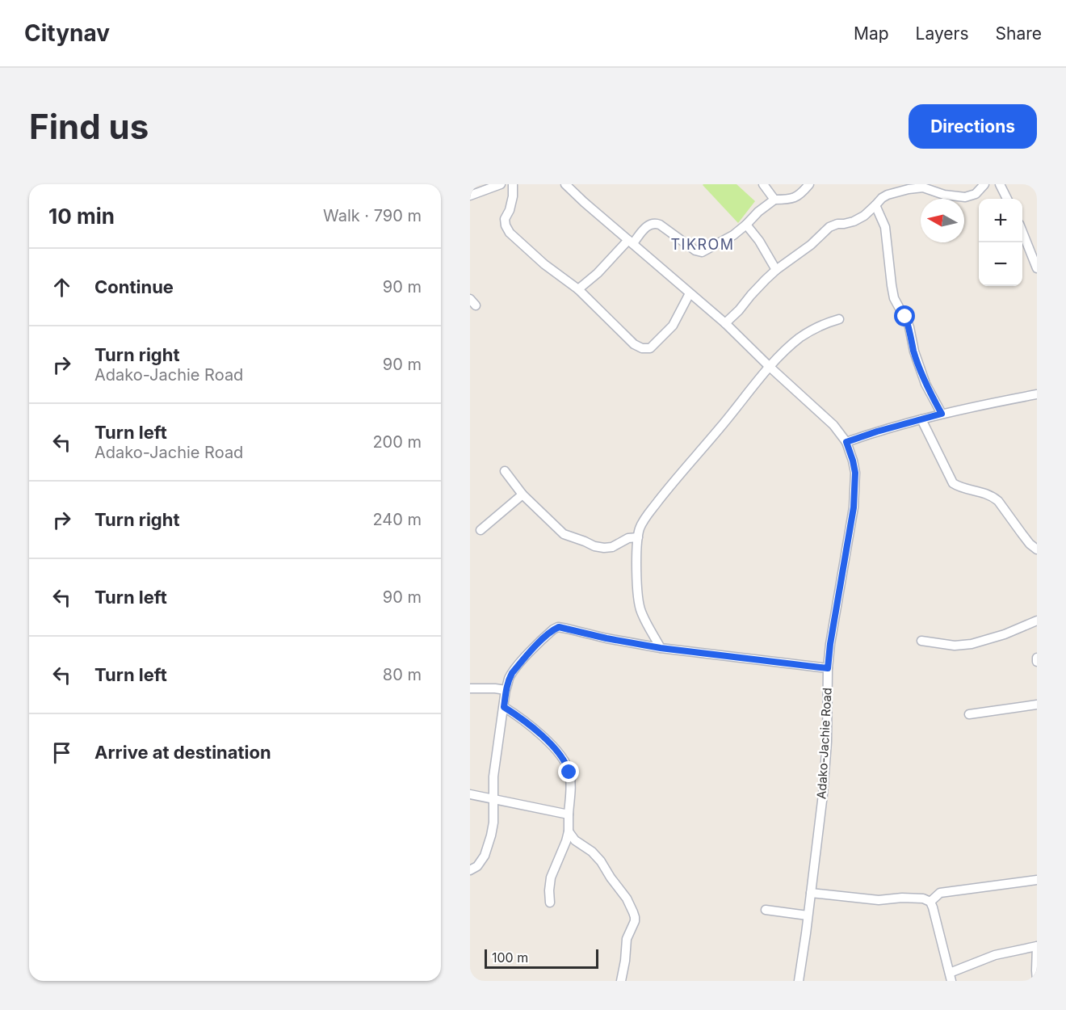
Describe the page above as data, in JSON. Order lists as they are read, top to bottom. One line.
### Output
{"streets":{"street":["Adako-Jachie Road"]},"districts":["TIKROM"],"scale_bar":"100 m","north":"left","page":{"header":"Citynav","nav":["Map","Layers","Share"],"buttons":"Directions","title":"Find us","heading":["10 min","Walk · 790 m"],"map_buttons":["+","−"],"list":[["Continue","90 m"],["Turn right","Adako-Jachie Road","90 m"],["Turn left","Adako-Jachie Road","200 m"],["Turn right","240 m"],["Turn left","90 m"],["Turn left","80 m"],"Arrive at destination"],"scale":"100 m"}}
